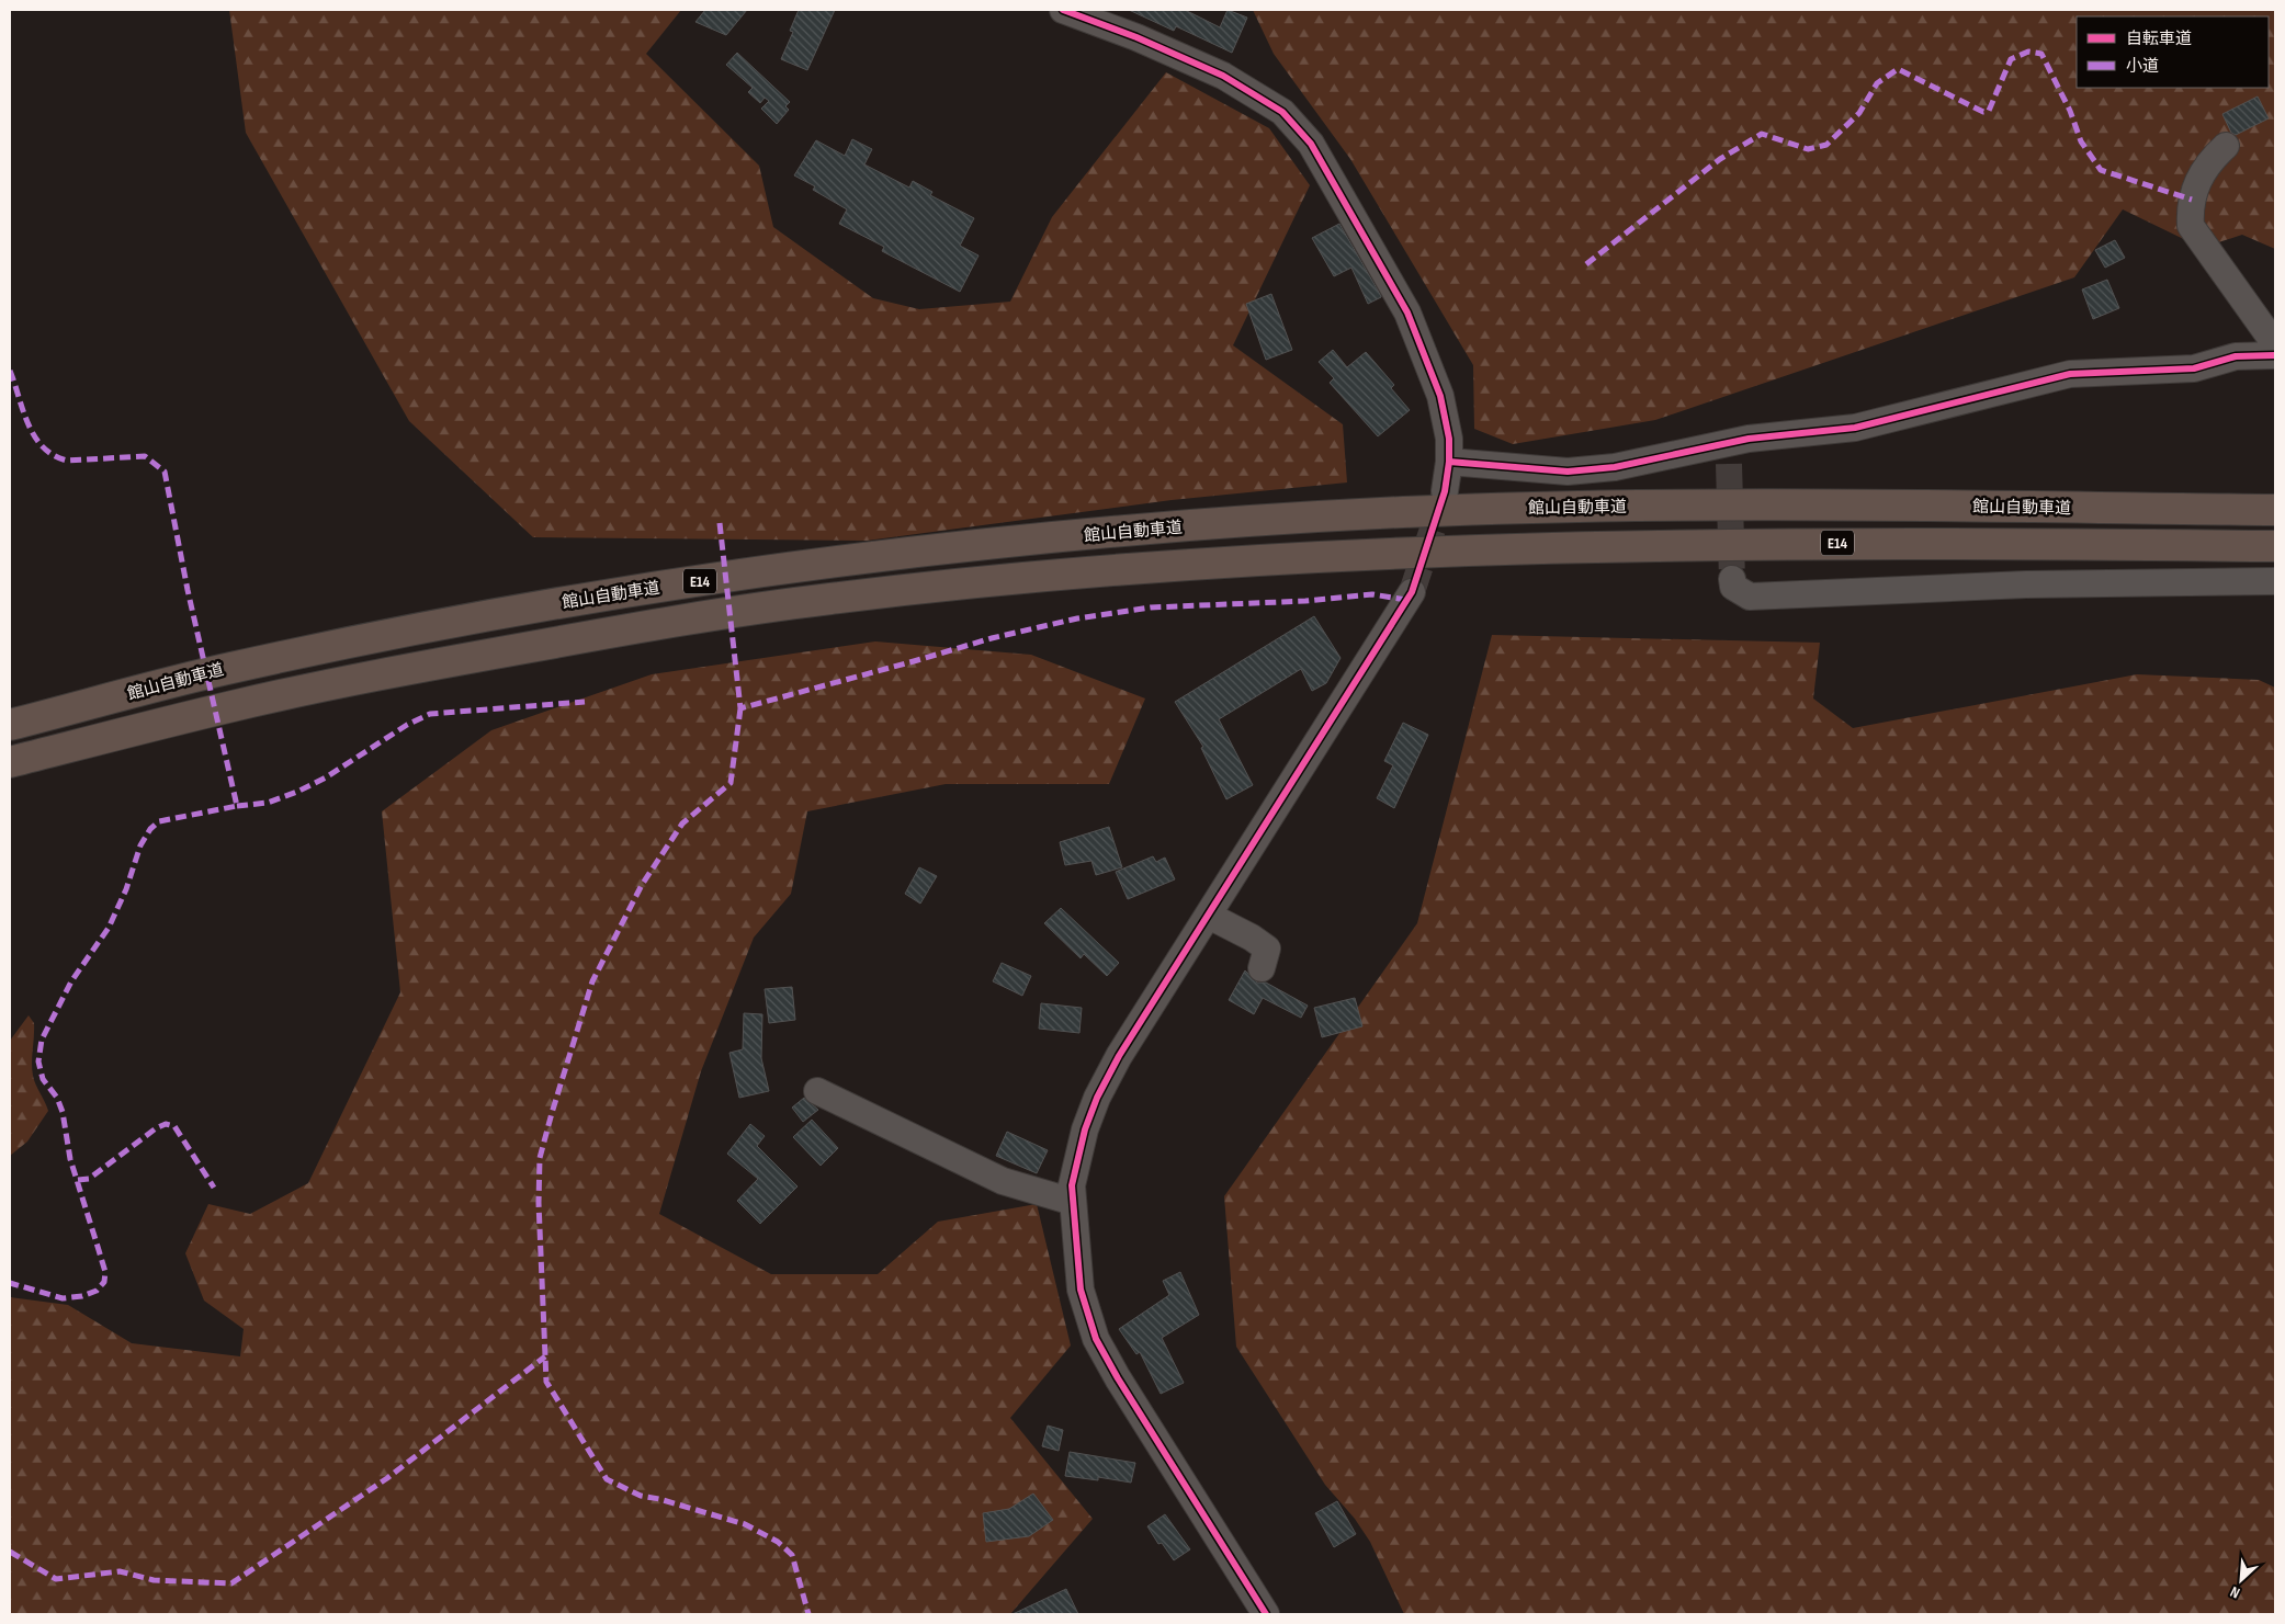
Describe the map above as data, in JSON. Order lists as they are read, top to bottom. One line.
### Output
{"streets":{"highway":["館山自動車道","E14"]},"legend":["自転車道","小道"],"north":"bottom left"}
